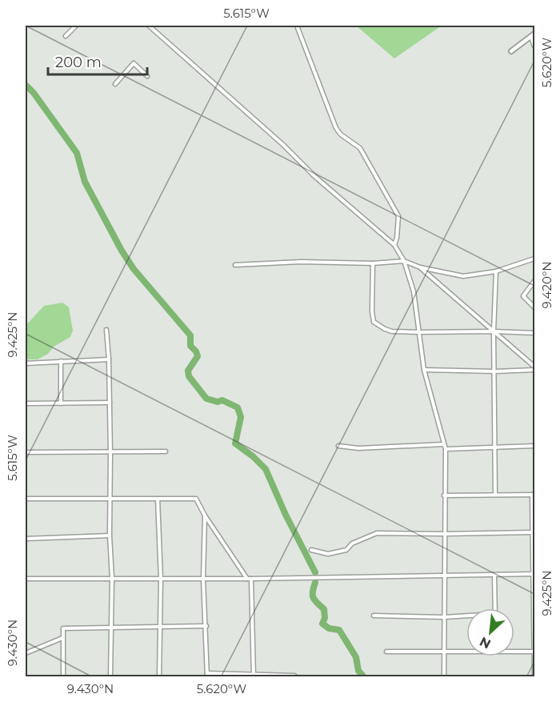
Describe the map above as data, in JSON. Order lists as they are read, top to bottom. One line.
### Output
{"scale_bar":"200 m","north":"bottom left","coordinates":["5.615°W","5.620°W","9.420°N","9.425°N","9.430°N"]}
